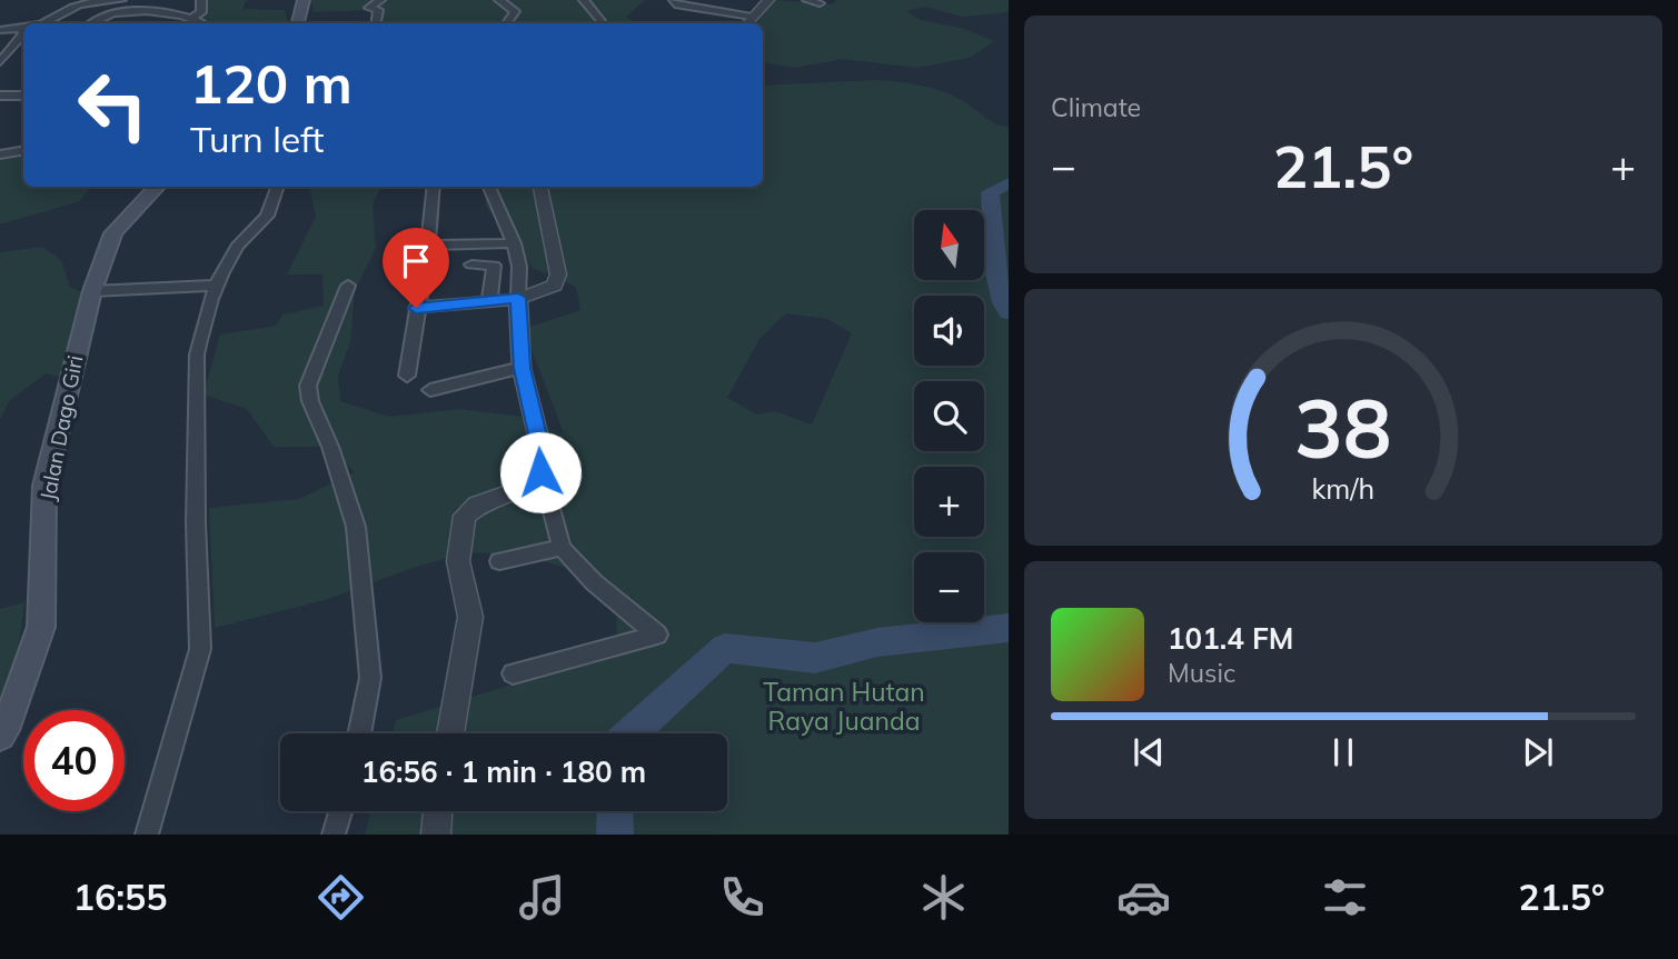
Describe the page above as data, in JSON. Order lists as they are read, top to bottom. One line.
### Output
{"streets":{"main road":["Jalan Dago Giri"]},"parks":["Taman Hutan Raya Juanda"],"north":"top","page":{"tile":"Climate","turn":["120 m","Turn left"],"heat":["−","21.5°","+"],"map_buttons":["+","−"],"song":["101.4 FM","Music"],"limit":"40","trip":"16:56 · 1 min · 180 m","tabs":["16:55","21.5°"],"gauge":["38","km/h"]}}
